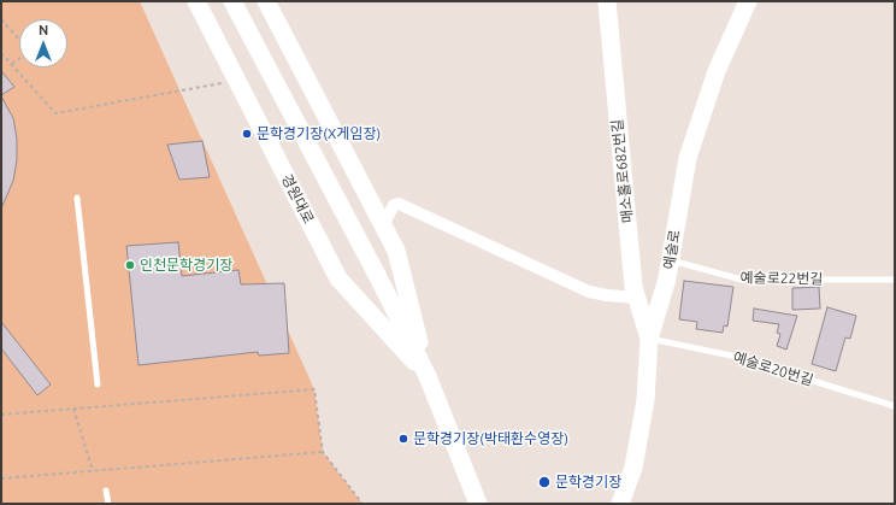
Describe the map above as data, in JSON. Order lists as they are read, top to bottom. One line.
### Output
{"streets":{"main road":["매소홀로682번길","경원대로","예술로"],"lane":["예술로22번길","예술로20번길"]},"crossings":[["매소홀로682번길","예술로"],["매소홀로682번길","예술로20번길"],["예술로","예술로22번길"],["예술로","예술로20번길"]],"places":["문학경기장(X게임장)","인천문학경기장","문학경기장(박태환수영장)","문학경기장"],"north":"top"}
